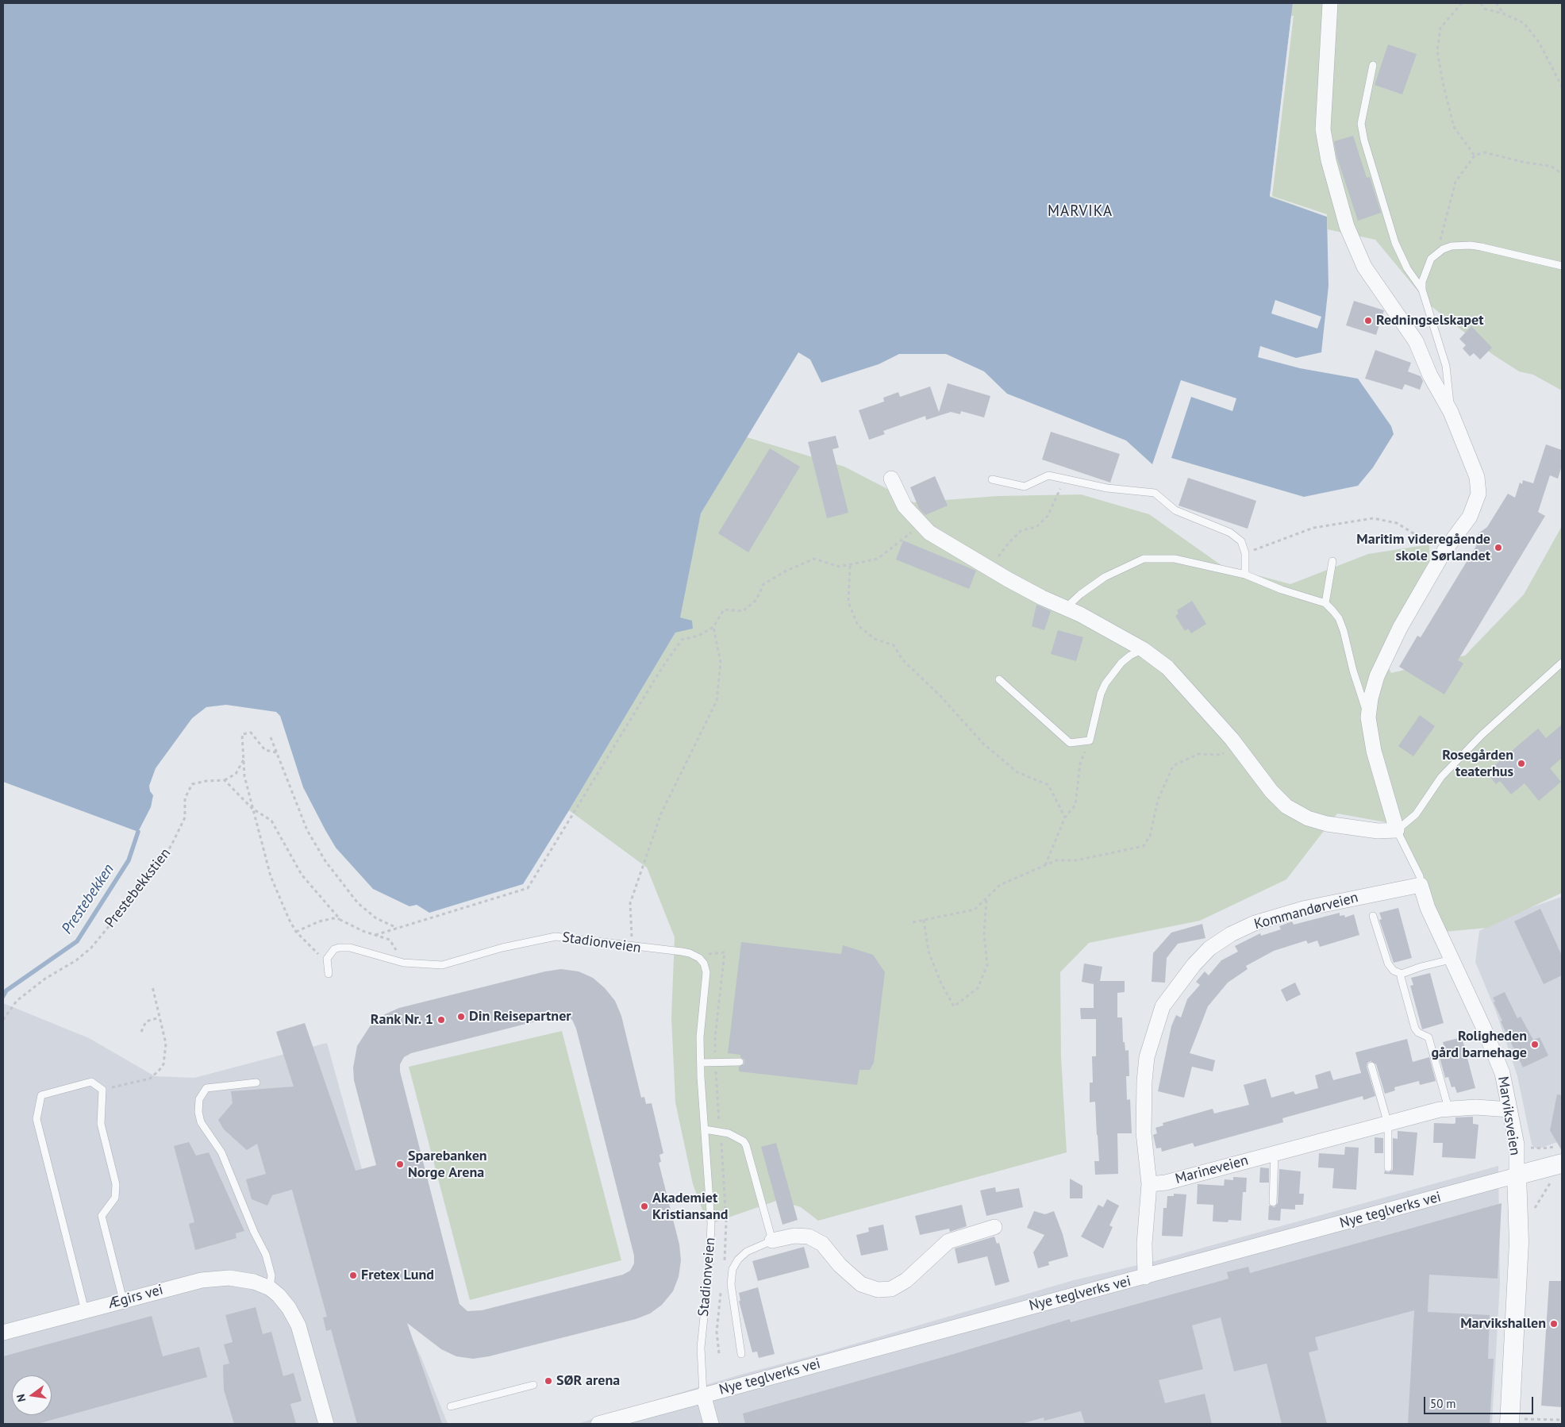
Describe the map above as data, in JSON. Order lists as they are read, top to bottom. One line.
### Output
{"streets":{"street":["Kommandørveien","Stadionveien","Marviksveien","Marineveien","Nye teglverks vei","Ægirs vei"],"path":["Prestebekkstien"]},"crossings":[["Kommandørveien","Marviksveien"],["Kommandørveien","Marineveien"],["Stadionveien","Nye teglverks vei"],["Marviksveien","Marineveien"],["Marviksveien","Nye teglverks vei"]],"districts":["MARVIKA"],"water":["Prestebekken"],"places":["Redningselskapet","Maritim videregående skole Sørlandet","Rosegården teaterhus","Din Reisepartner","Rank Nr. 1","Roligheden gård barnehage","Sparebanken Norge Arena","Akademiet Kristiansand","Fretex Lund","Marvikshallen","SØR arena"],"scale_bar":"50 m","north":"left"}
